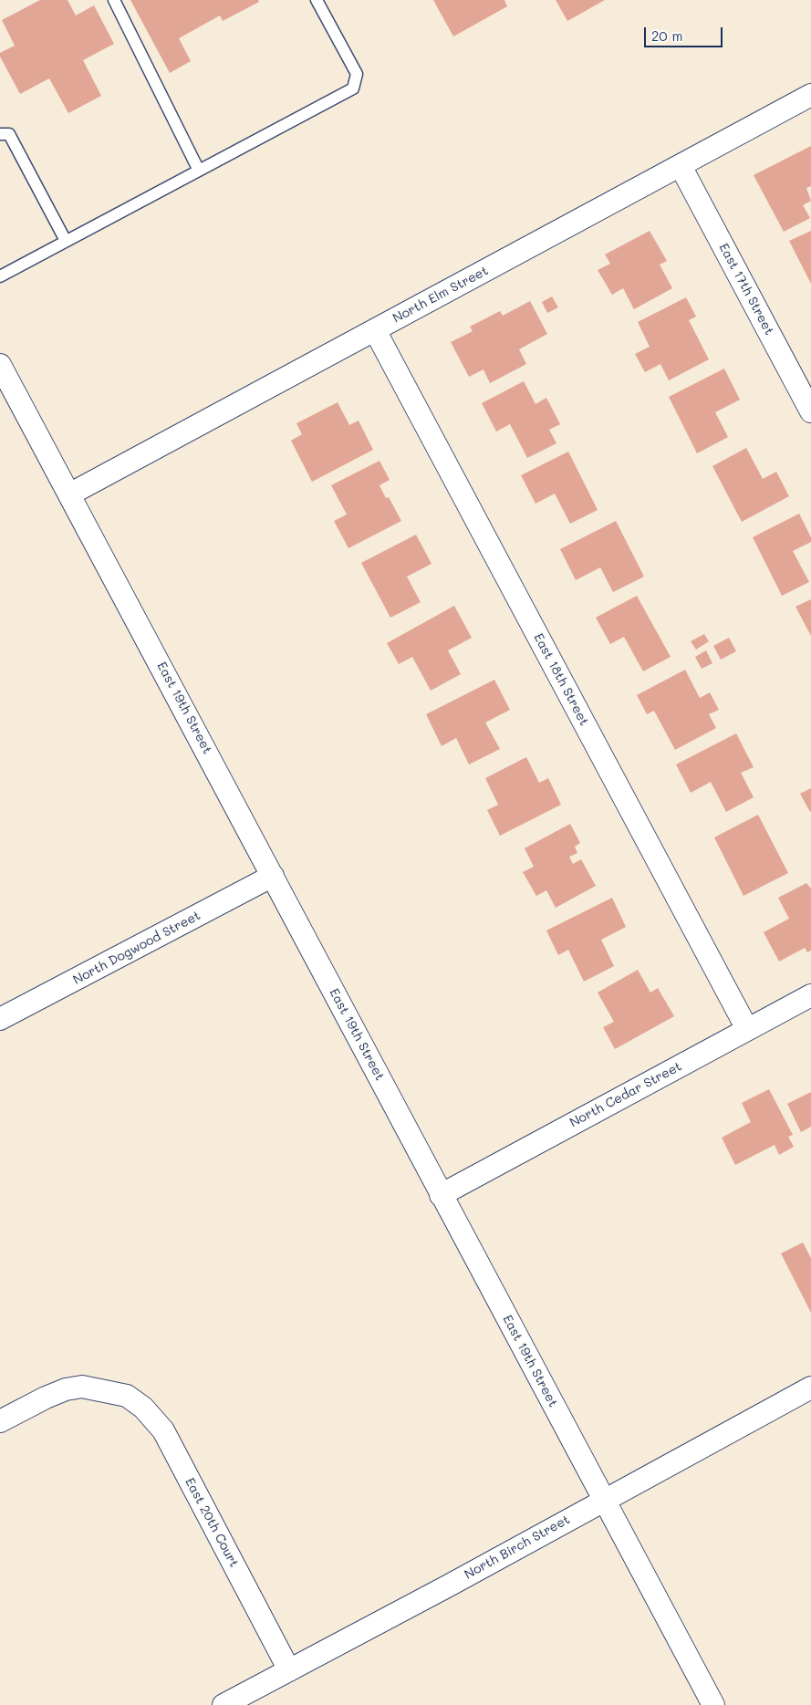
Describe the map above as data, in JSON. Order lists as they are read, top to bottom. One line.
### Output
{"streets":{"street":["East 17th Street","North Elm Street","East 18th Street","East 19th Street","North Dogwood Street","North Cedar Street","East 20th Court","North Birch Street"]},"crossings":[["East 17th Street","North Elm Street"],["North Elm Street","East 18th Street"],["North Elm Street","East 19th Street"],["East 18th Street","North Cedar Street"],["East 19th Street","North Dogwood Street"],["East 19th Street","North Cedar Street"],["East 19th Street","North Birch Street"],["East 20th Court","North Birch Street"]],"scale_bar":"20 m"}
